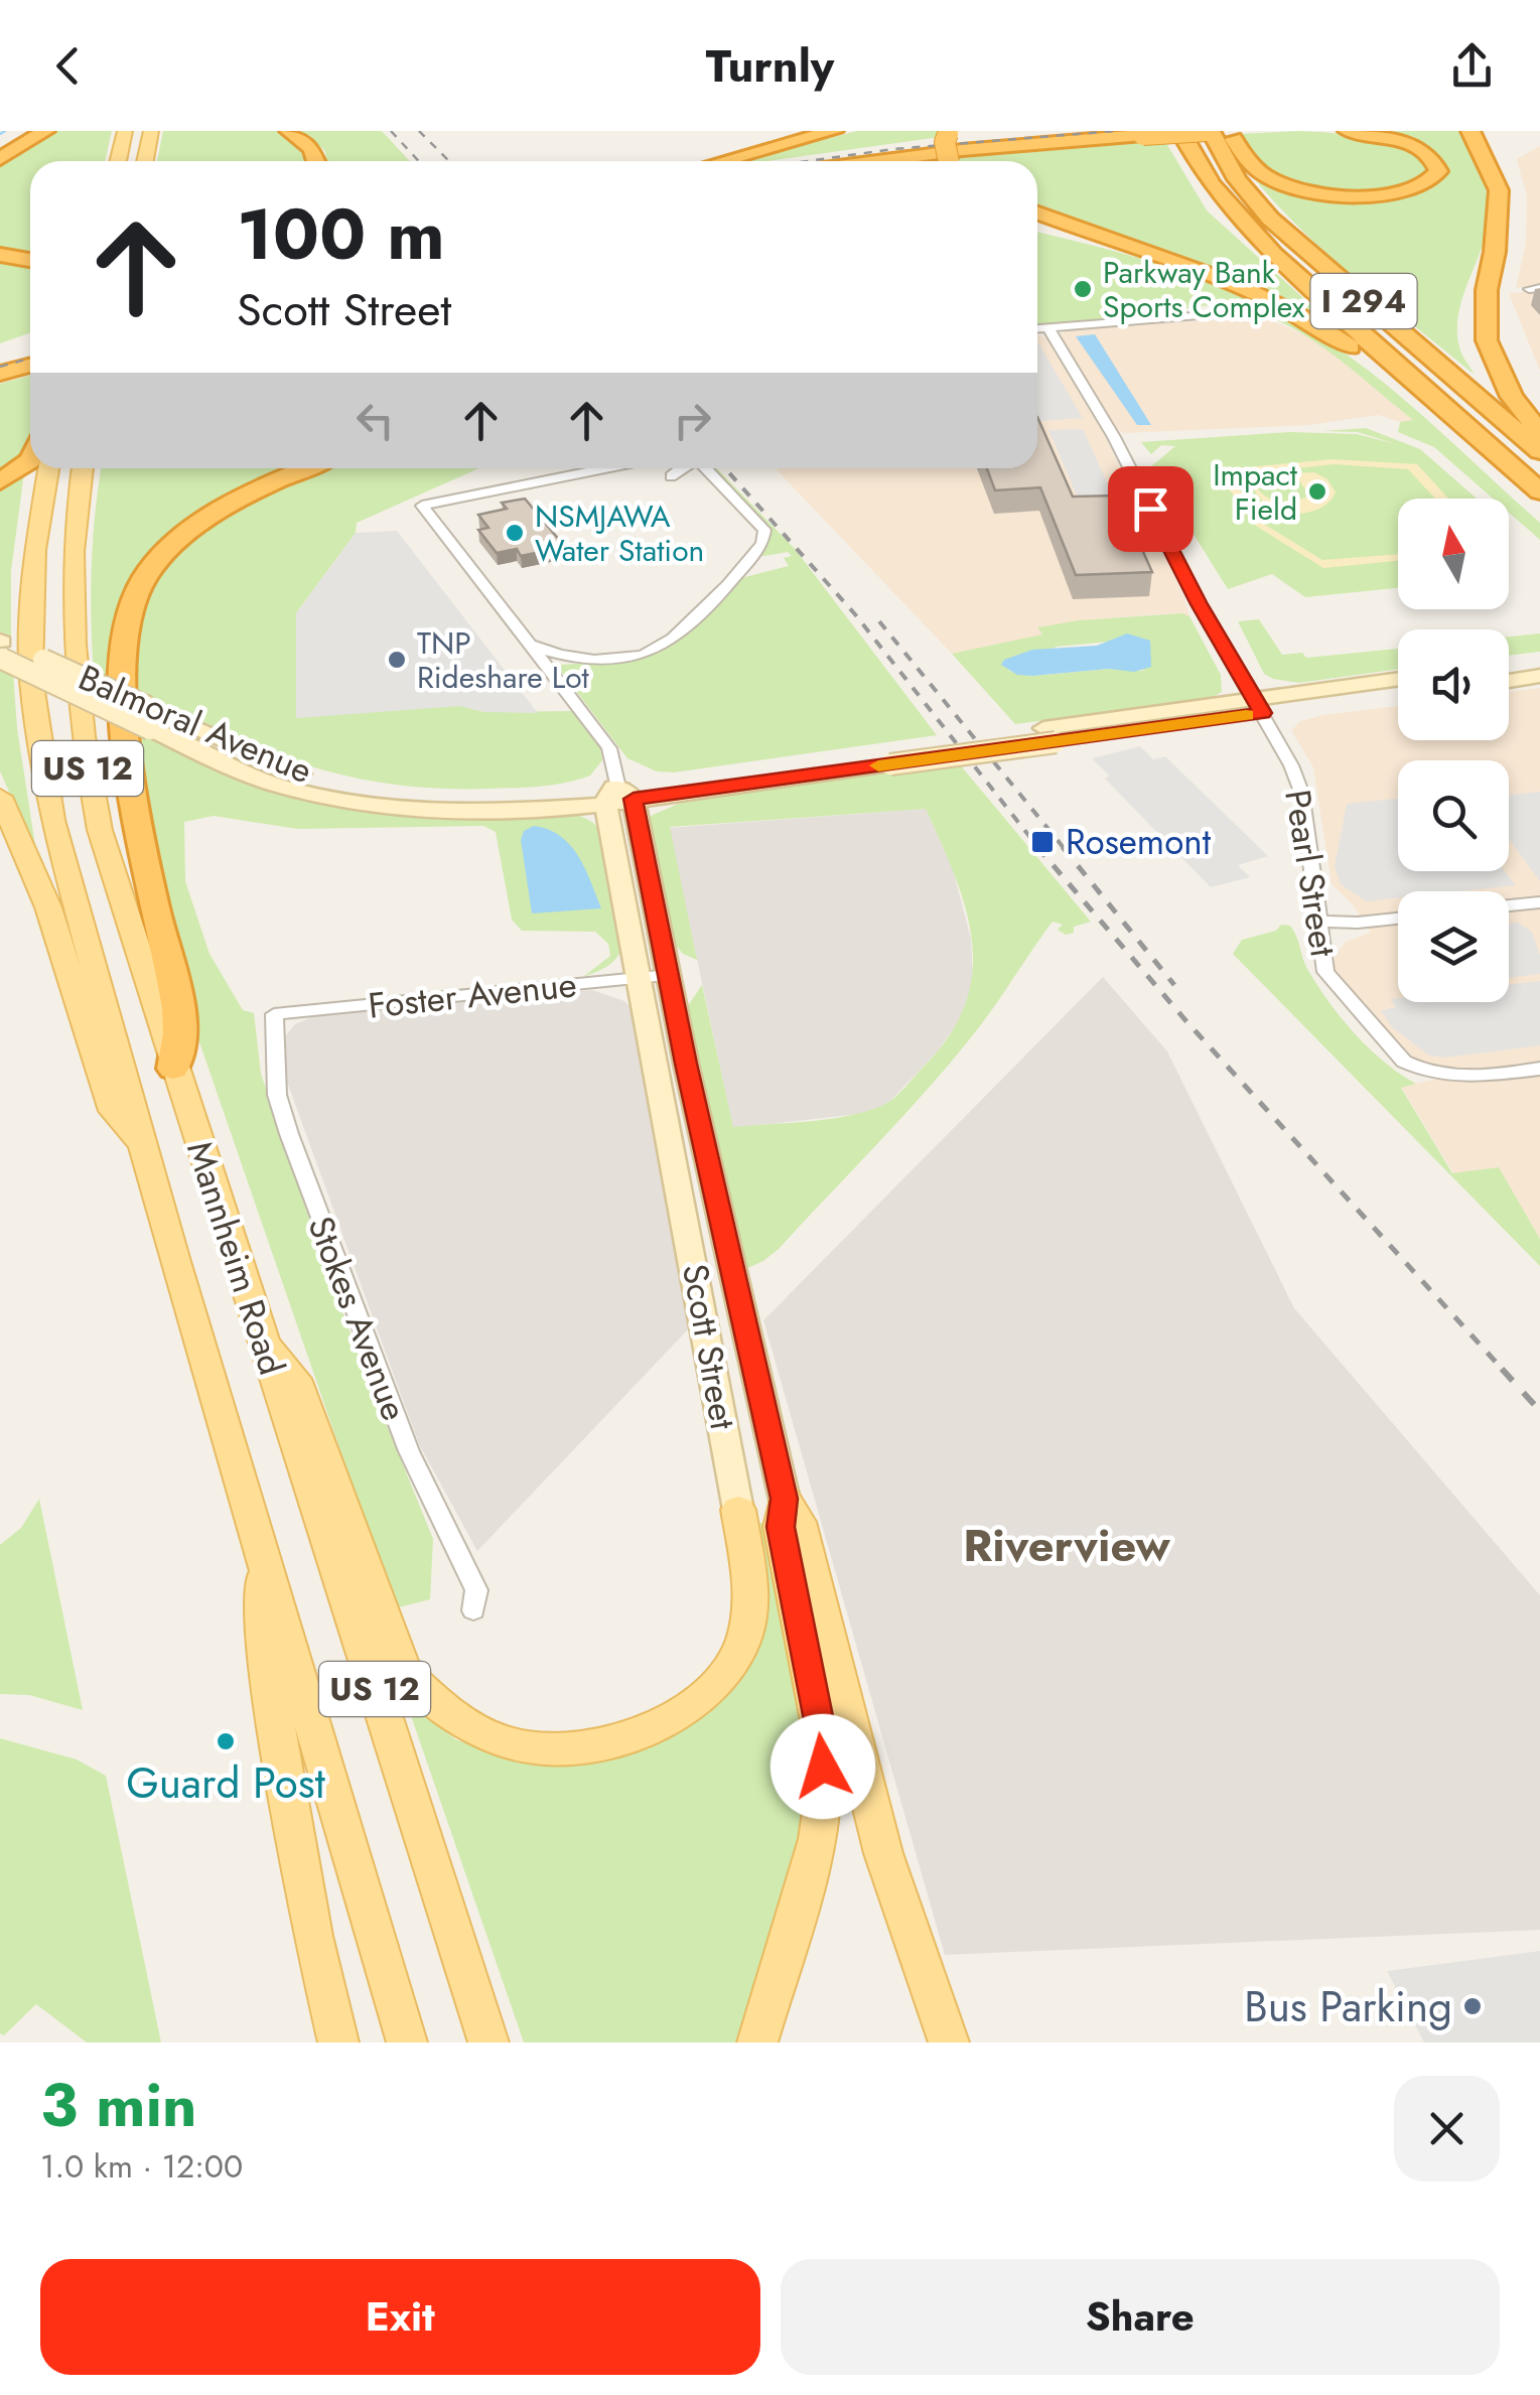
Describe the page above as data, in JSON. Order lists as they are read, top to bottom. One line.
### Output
{"streets":{"highway":["I 294"],"main road":["US 12","Mannheim Road"],"street":["Balmoral Avenue","Pearl Street","Foster Avenue","Stokes Avenue","Scott Street"]},"crossings":[["Balmoral Avenue","Pearl Street"],["Balmoral Avenue","Scott Street"],["Foster Avenue","Stokes Avenue"],["Foster Avenue","Scott Street"]],"districts":["Riverview"],"places":{"other":["Parkway Bank Sports Complex","Impact Field","NSMJAWA Water Station","TNP Rideshare Lot","Guard Post","Bus Parking"],"transit":["Rosemont"]},"north":"top","page":{"header":"Turnly","turn":["100 m","Scott Street"],"heading":["3 min","1.0 km · 12:00"],"buttons":["Exit","Share"]}}
